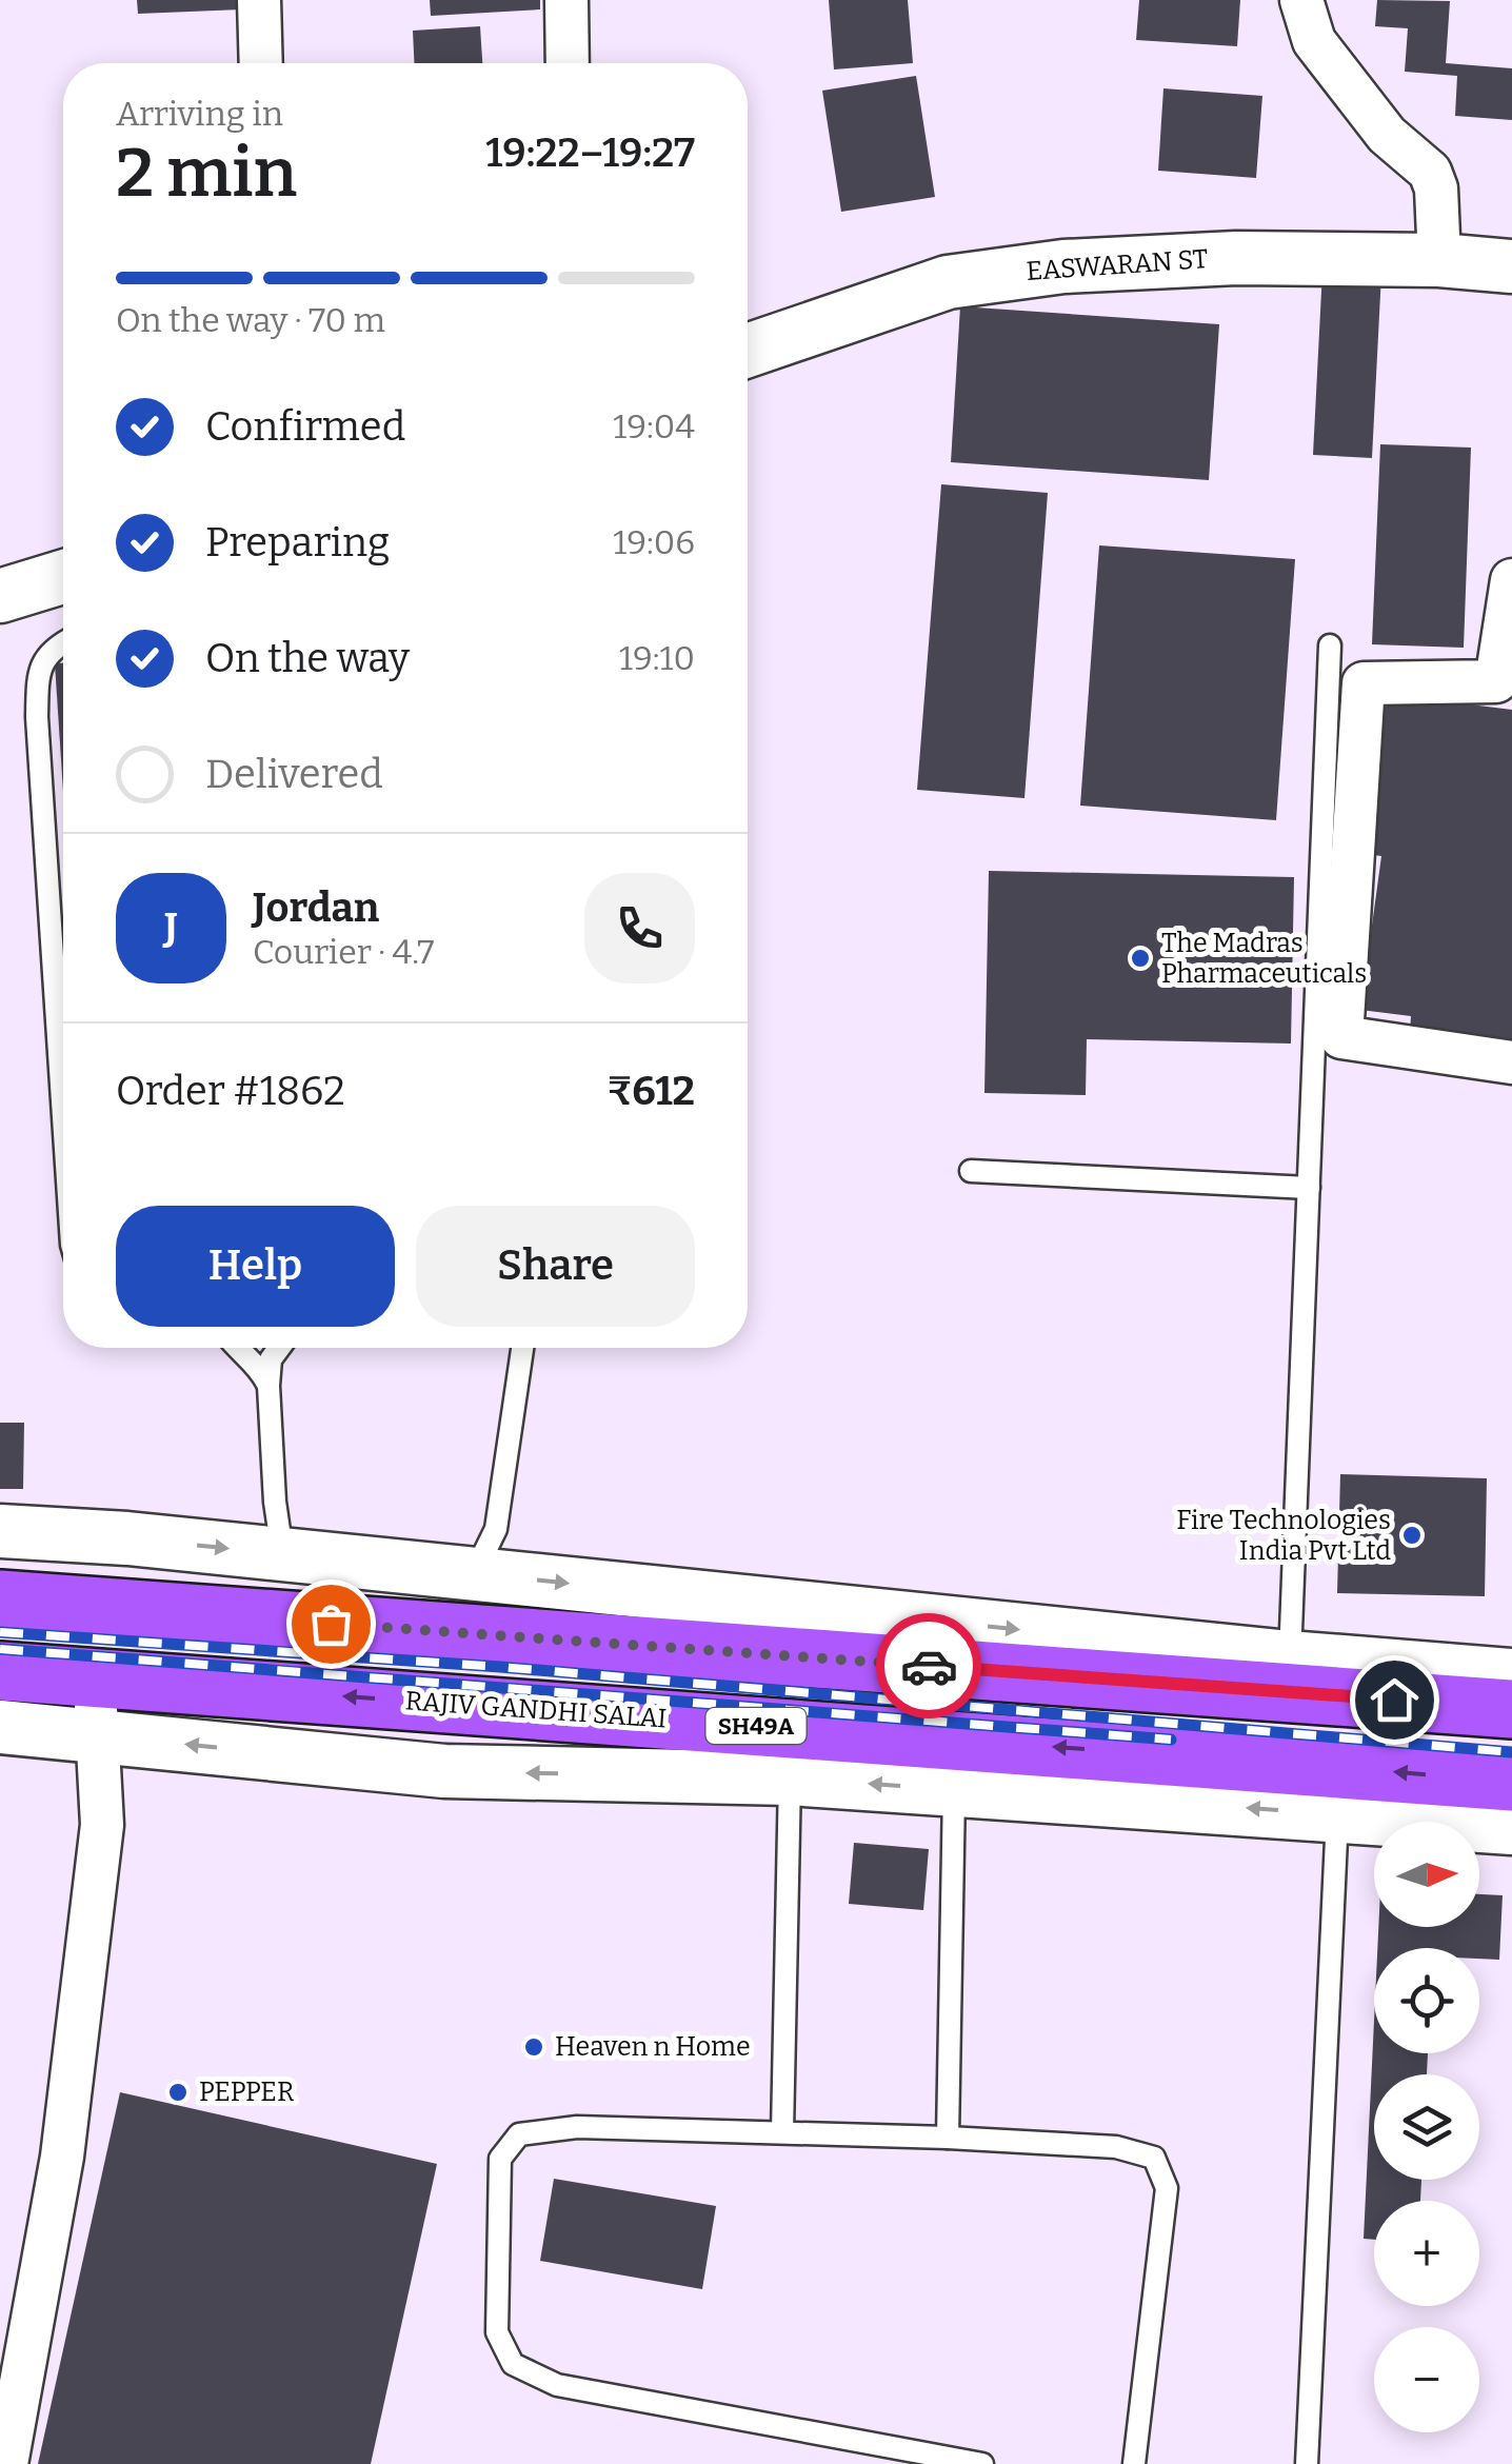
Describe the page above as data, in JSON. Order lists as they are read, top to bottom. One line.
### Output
{"streets":{"main road":["RAJIV GANDHI SALAI","SH49A"],"street":["EASWARAN ST"]},"places":["The Madras Pharmaceuticals","Fire Technologies India Pvt Ltd","Heaven n Home","PEPPER"],"north":"right","page":{"heading":["2 min","Arriving in","19:22–19:27"],"panel":["Jordan","Courier · 4.7","Order #1862","₹612"],"bar":"On the way · 70 m","list":[["Confirmed","19:04"],["Preparing","19:06"],["On the way","19:10"],"Delivered"],"round":"J","buttons":["Help","Share"],"map_buttons":["+","−"]}}
